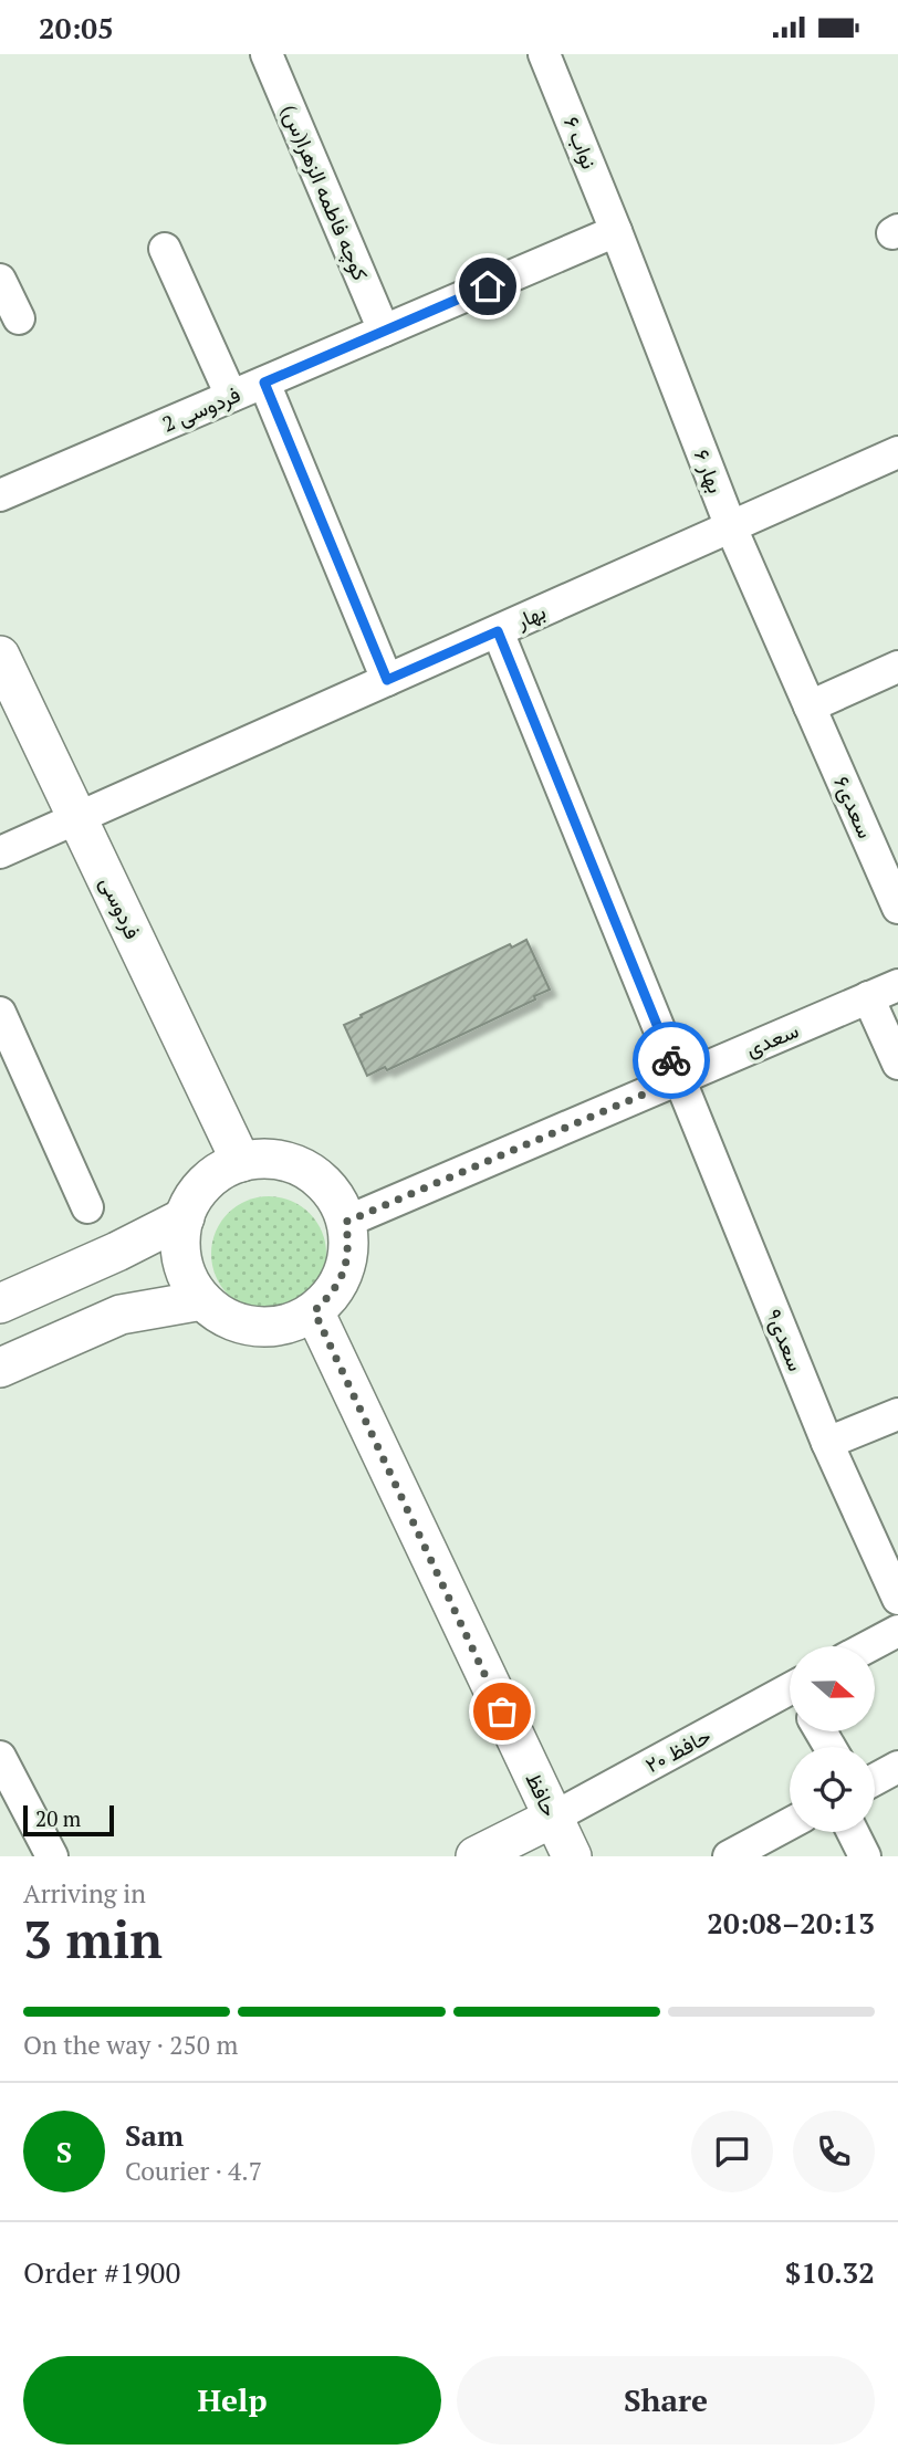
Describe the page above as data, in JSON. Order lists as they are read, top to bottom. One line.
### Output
{"streets":{"street":["نواب ۶","کوچه فاطمه الزهرا(س)","فردوسی 2","بهار ۶","بهار","سعدی۶","فردوسی","سعدی","سعدی۹","حافظ ۲۰","حافظ"]},"crossings":[["نواب ۶","فردوسی 2"],["نواب ۶","بهار ۶"],["کوچه فاطمه الزهرا(س)","فردوسی 2"],["فردوسی 2","بهار ۶"],["بهار ۶","بهار"],["بهار ۶","سعدی۶"],["بهار","فردوسی"],["بهار","سعدی۹"],["فردوسی","سعدی"],["فردوسی","حافظ"],["سعدی","سعدی۹"],["سعدی","حافظ"],["حافظ ۲۰","حافظ"]],"scale_bar":"20 m","north":"right","page":{"status":"20:05","scale":"20 m","heading":["3 min","Arriving in","20:08–20:13"],"panel":["Sam","Courier · 4.7","Order #1900","$10.32"],"bar":"On the way · 250 m","round":"S","buttons":["Help","Share"]}}
